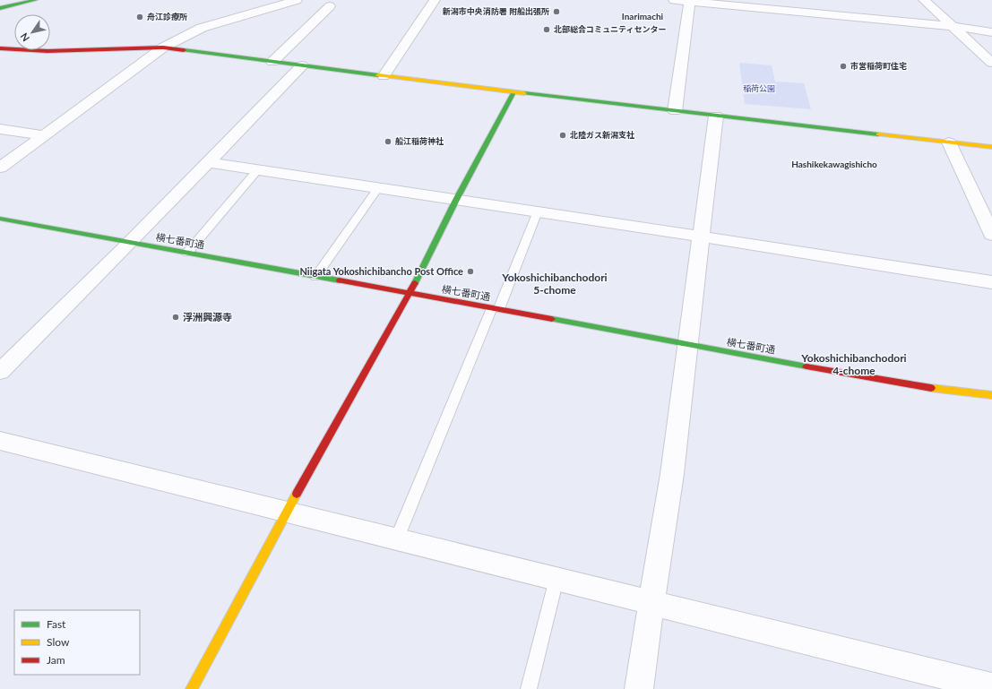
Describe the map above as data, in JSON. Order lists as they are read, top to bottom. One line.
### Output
{"streets":{"street":["横七番町通"]},"districts":["Inarimachi","Hashikekawagishicho","Yokoshichibanchodori 5-chome","Yokoshichibanchodori 4-chome"],"parks":["稲荷公園"],"places":["新潟市中央消防署 附船出張所","舟江診療所","北部総合コミュニティセンター","市営稲荷町住宅","北陸ガス新潟支社","船江稲荷神社","Niigata Yokoshichibancho Post Office","浮洲興源寺"],"legend":["Fast","Slow","Jam"],"north":"bottom left"}
